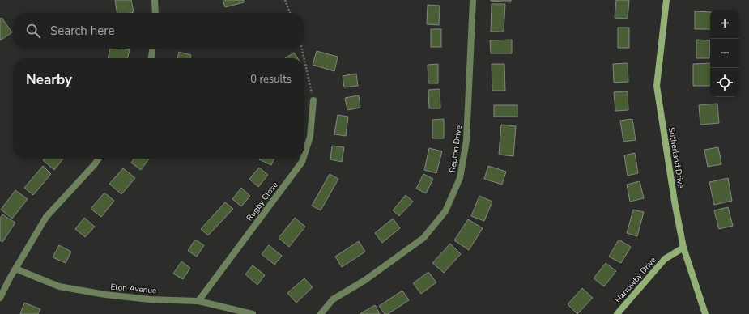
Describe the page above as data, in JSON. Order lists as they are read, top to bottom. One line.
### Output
{"streets":{"street":["Repton Drive","Sutherland Drive","Rugby Close","Harrowby Drive","Eton Avenue"]},"crossings":[["Sutherland Drive","Harrowby Drive"],["Rugby Close","Eton Avenue"]],"page":{"map_buttons":["+","−"],"search":"Search here","heading":["Nearby","0 results"]}}
